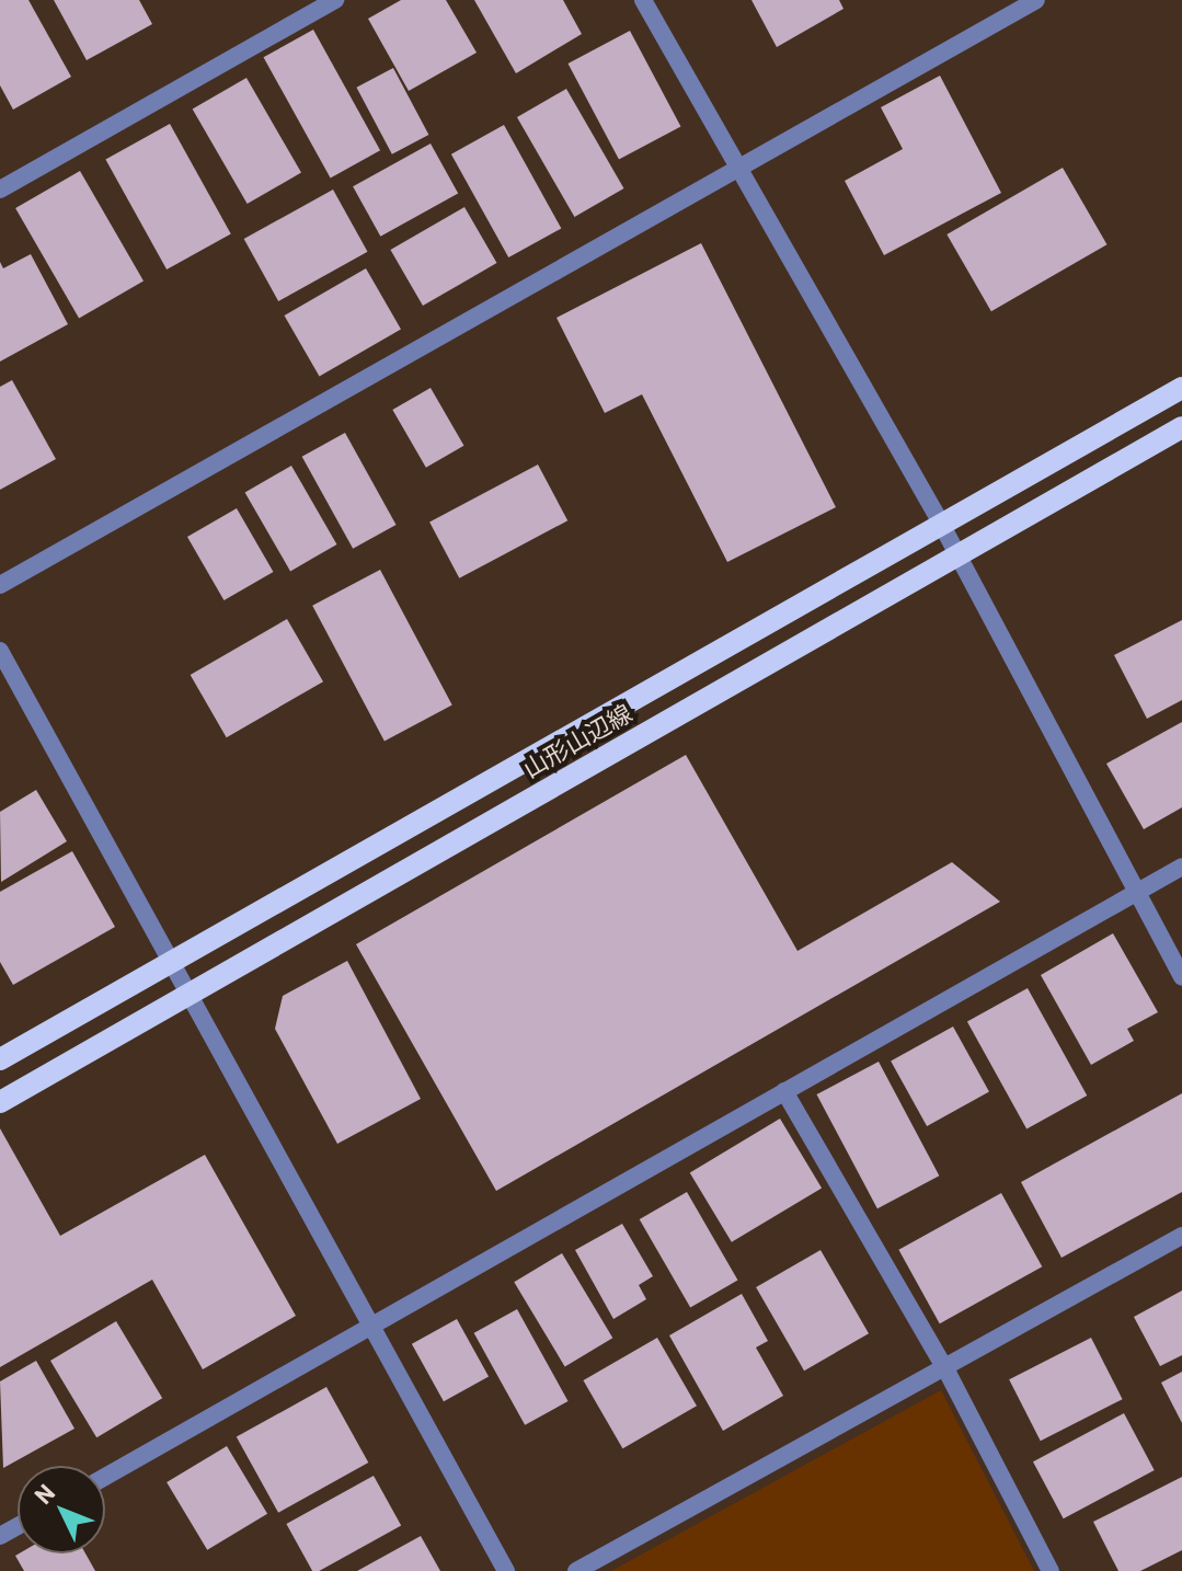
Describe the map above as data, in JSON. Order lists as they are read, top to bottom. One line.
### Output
{"streets":{"main road":["山形山辺線"]},"north":"top left"}
